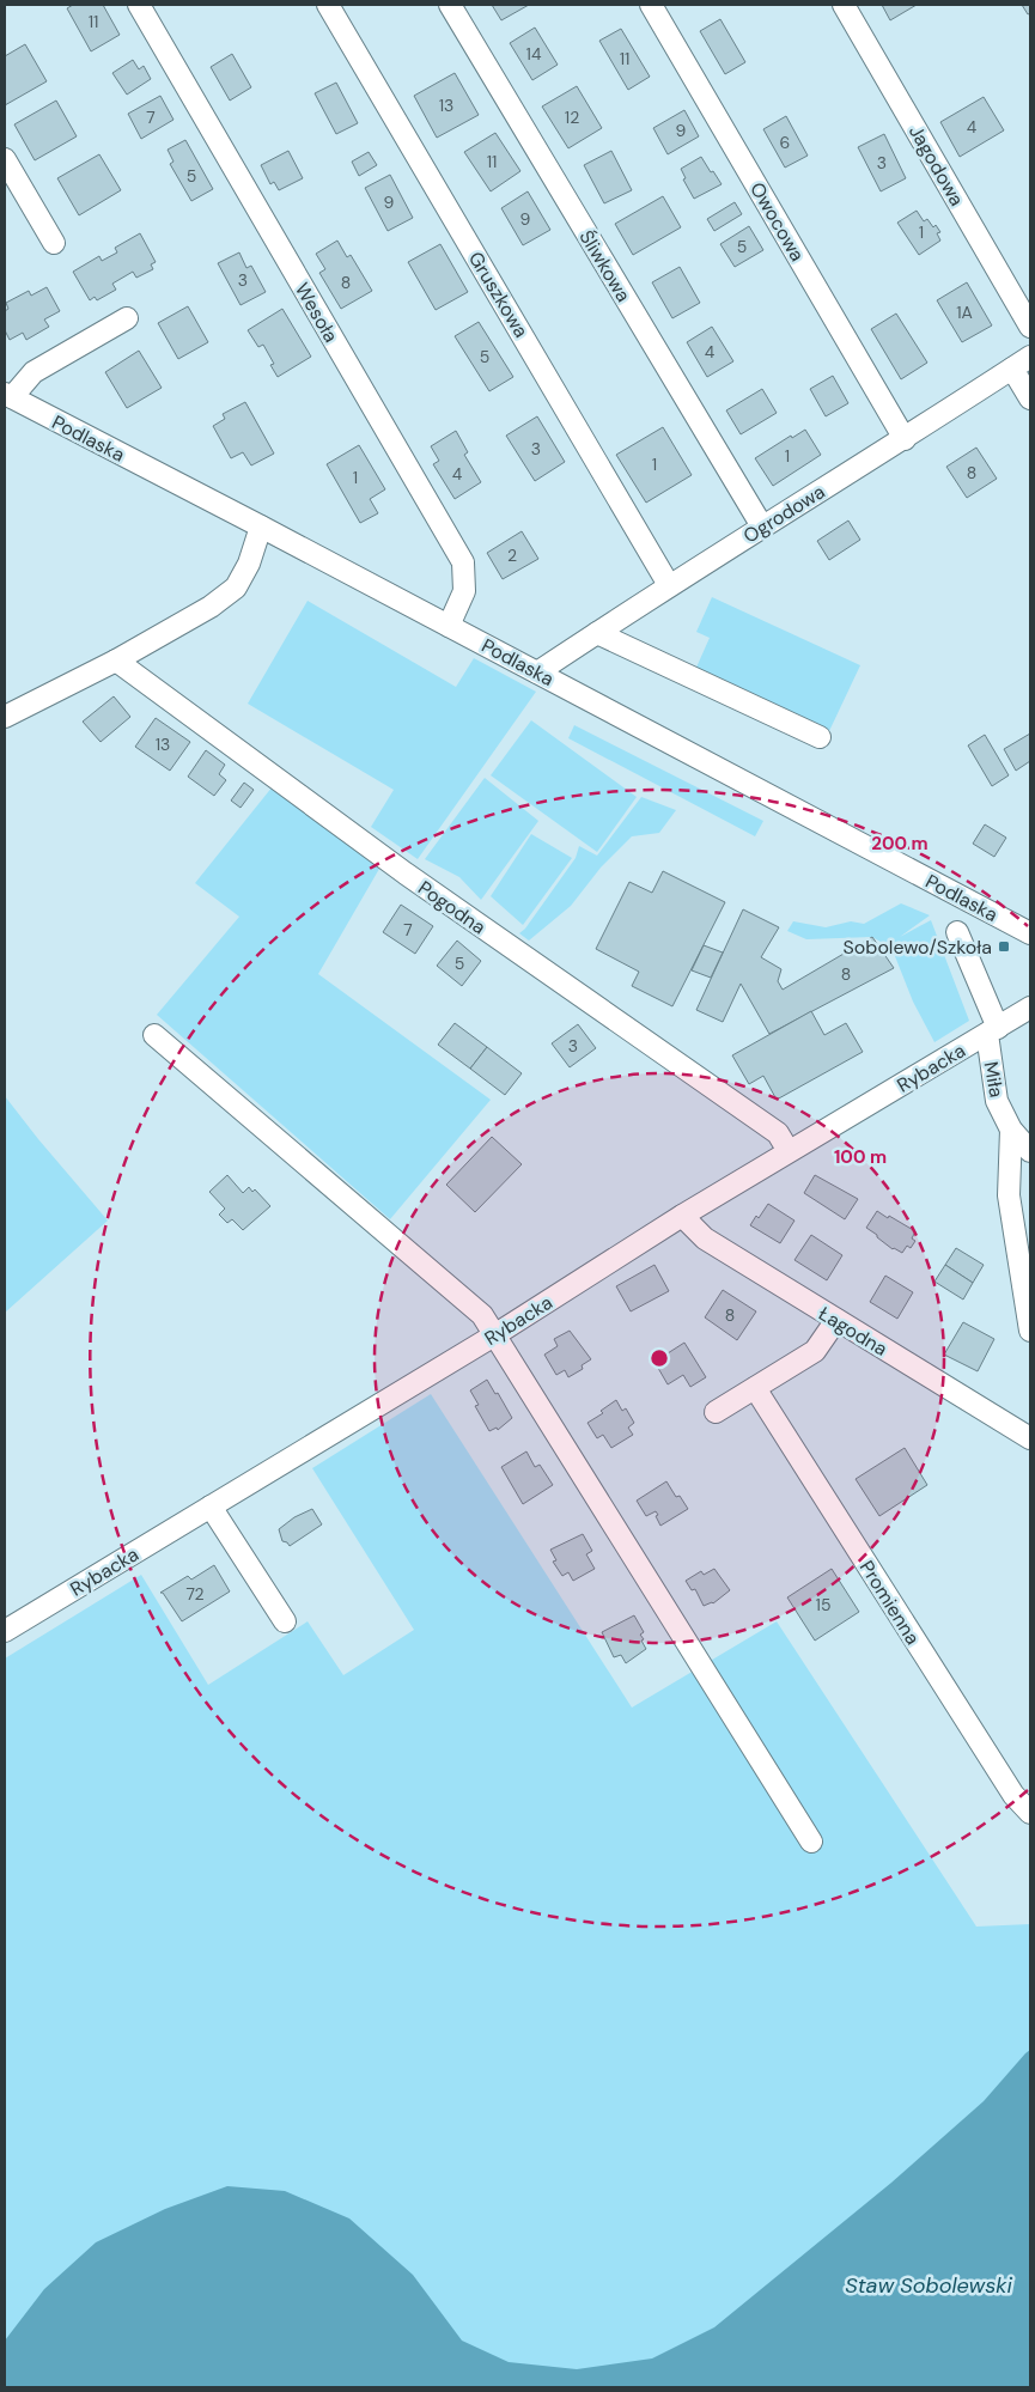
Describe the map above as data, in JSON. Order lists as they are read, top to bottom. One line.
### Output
{"streets":{"street":["Jagodowa","Owocowa","Śliwkowa","Gruszkowa","Wesoła","Podlaska","Ogrodowa","Pogodna","Rybacka","Miła","Łagodna","Promienna"]},"crossings":[["Owocowa","Ogrodowa"],["Śliwkowa","Ogrodowa"],["Gruszkowa","Ogrodowa"],["Wesoła","Podlaska"],["Podlaska","Ogrodowa"],["Pogodna","Rybacka"],["Rybacka","Miła"],["Rybacka","Łagodna"]],"water":["Staw Sobolewski"],"places":{"transit":["Sobolewo/Szkoła"]},"house_numbers":["11","14","11","13","7","12","4","9","6","11","3","5","9","9","1","5","3","8","1A","4","5","3","1","1","8","4","1","2","13","7","5","8","3","8","72","15"],"rings":["200 m","100 m"]}
